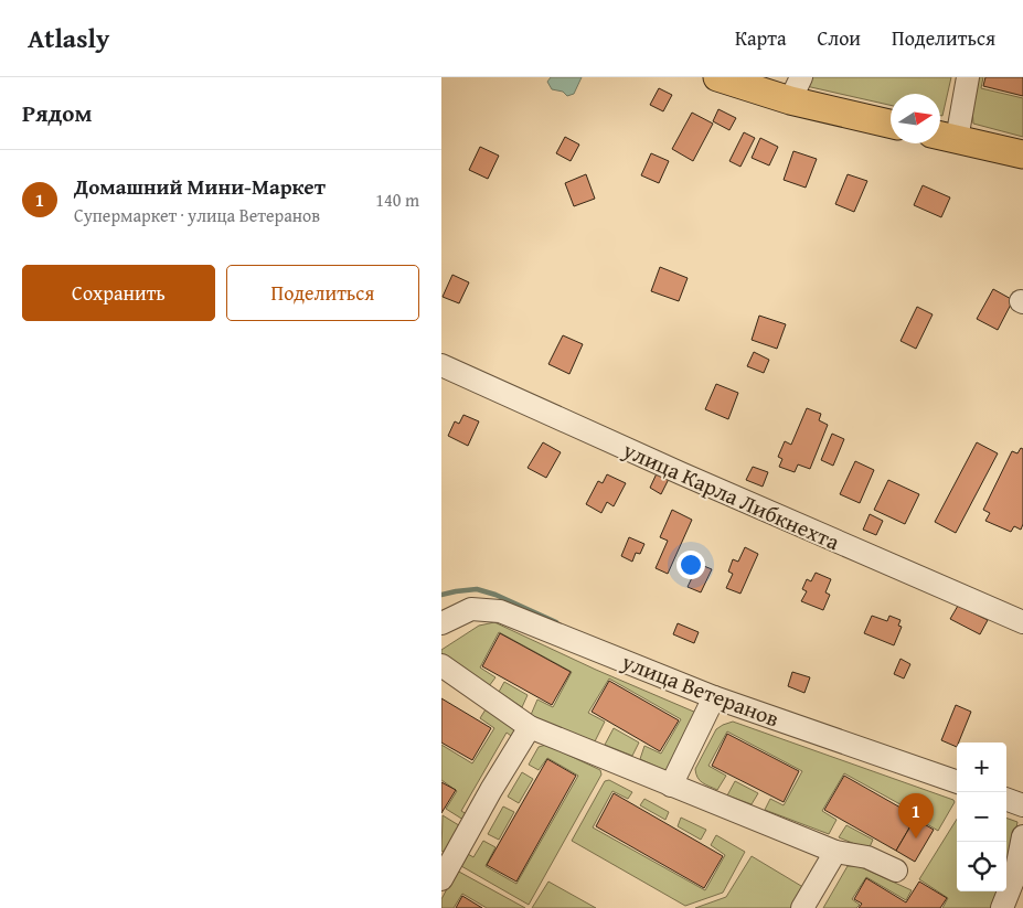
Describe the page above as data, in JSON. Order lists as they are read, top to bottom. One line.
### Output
{"streets":{"street":["улица Карла Либкнехта","улица Ветеранов"]},"north":"right","page":{"header":"Atlasly","nav":["Карта","Слои","Поделиться"],"heading":"Рядом","list":[{"mark":"1","name":"Домашний Мини-Маркет","note":"Супермаркет · улица Ветеранов","value":"140 m"}],"buttons":["Сохранить","Поделиться"],"map_buttons":["+","−"],"pins":"1"}}
